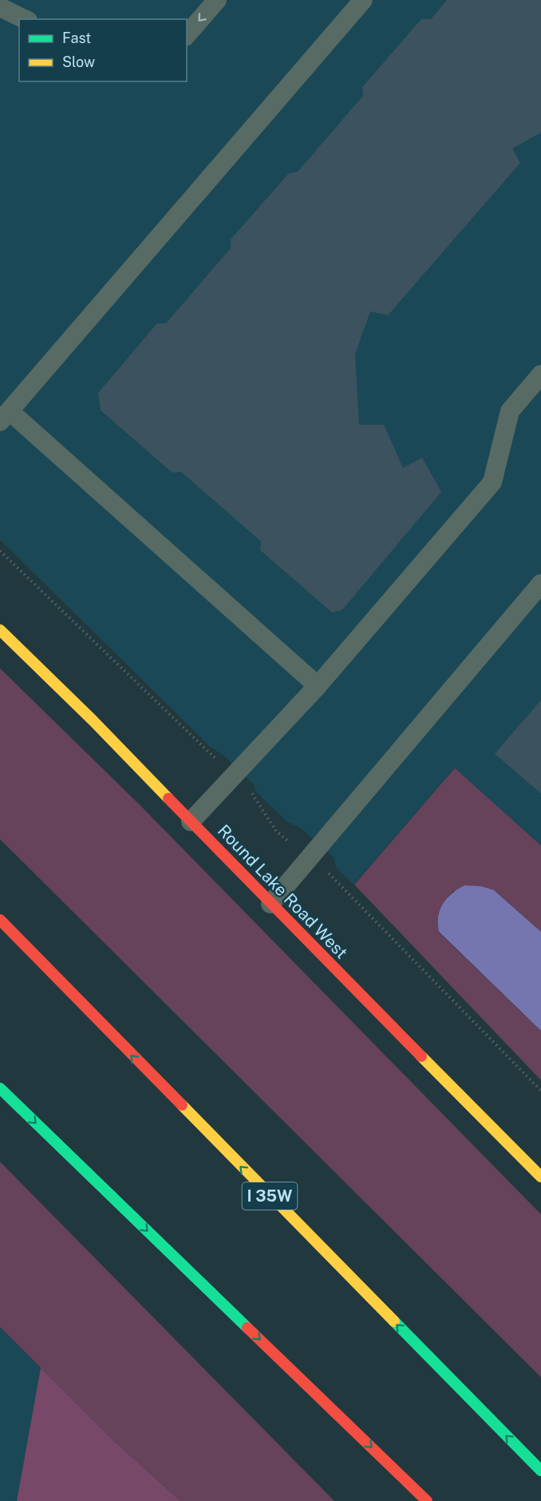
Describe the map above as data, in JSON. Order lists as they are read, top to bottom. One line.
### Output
{"streets":{"main road":["Round Lake Road West","I 35W"]},"legend":["Fast","Slow"]}
